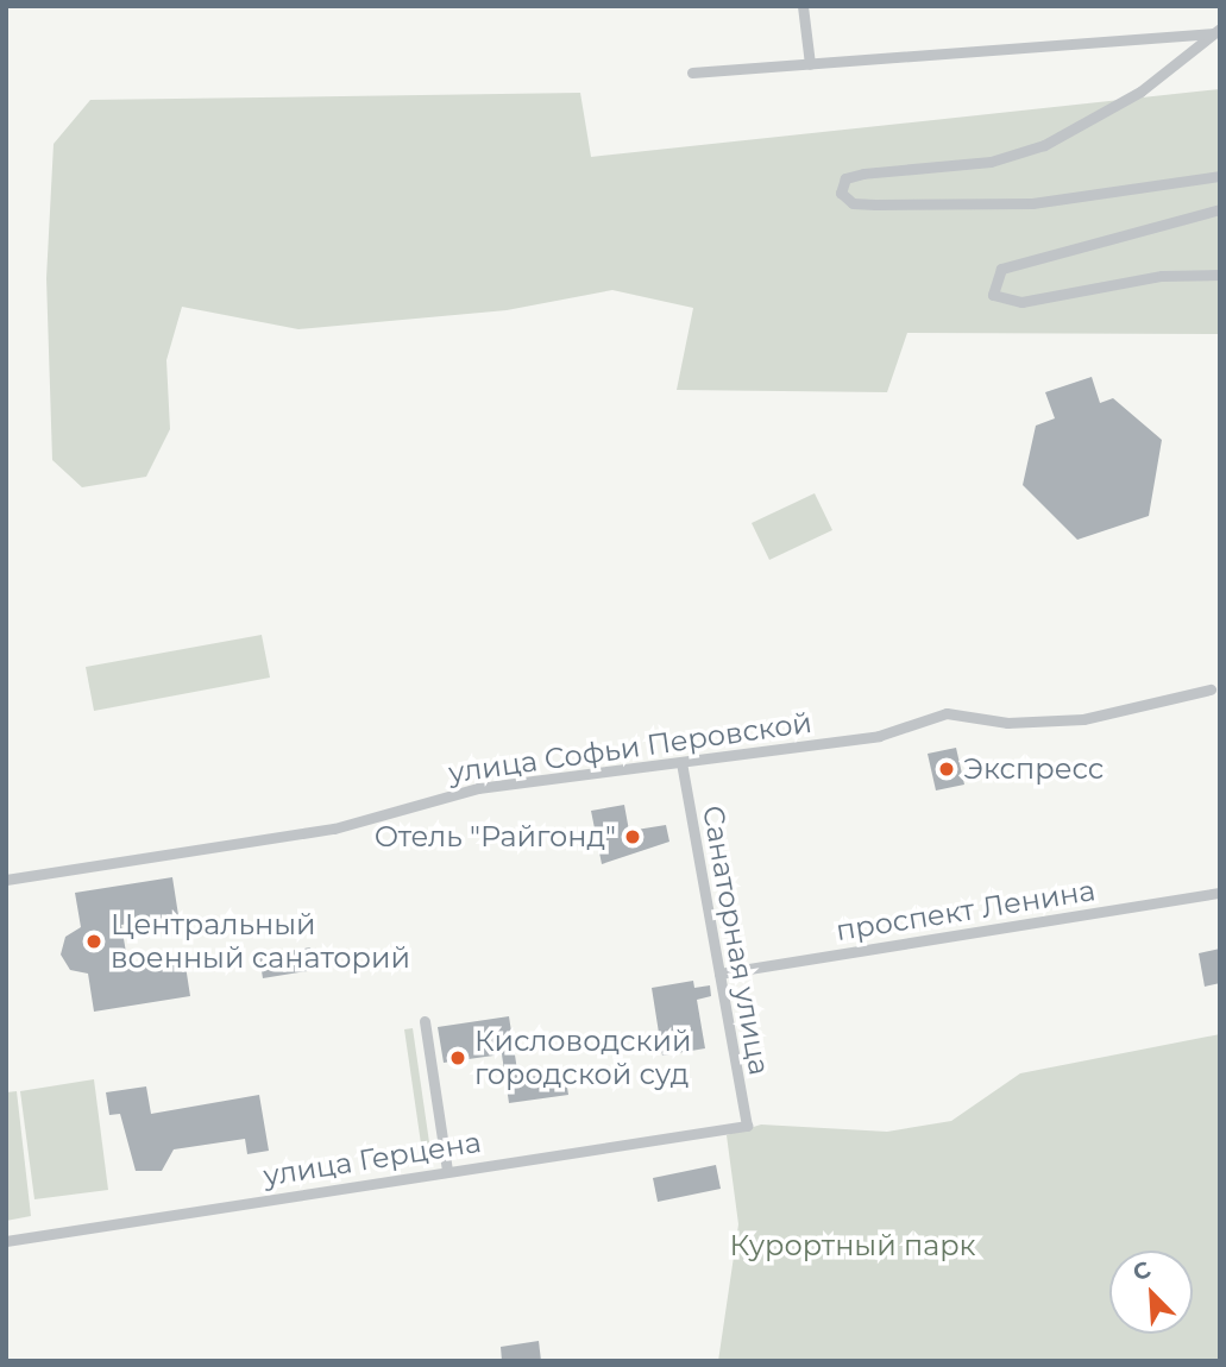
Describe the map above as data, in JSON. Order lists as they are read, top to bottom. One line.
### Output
{"streets":{"street":["улица Софьи Перовской","проспект Ленина","Санаторная улица","улица Герцена"]},"crossings":[["улица Софьи Перовской","Санаторная улица"],["проспект Ленина","Санаторная улица"],["Санаторная улица","улица Герцена"]],"parks":["Курортный парк"],"places":["Экспресс","Отель \"Райгонд\"","Центральный военный санаторий","Кисловодский городской суд"],"north":"top left"}
